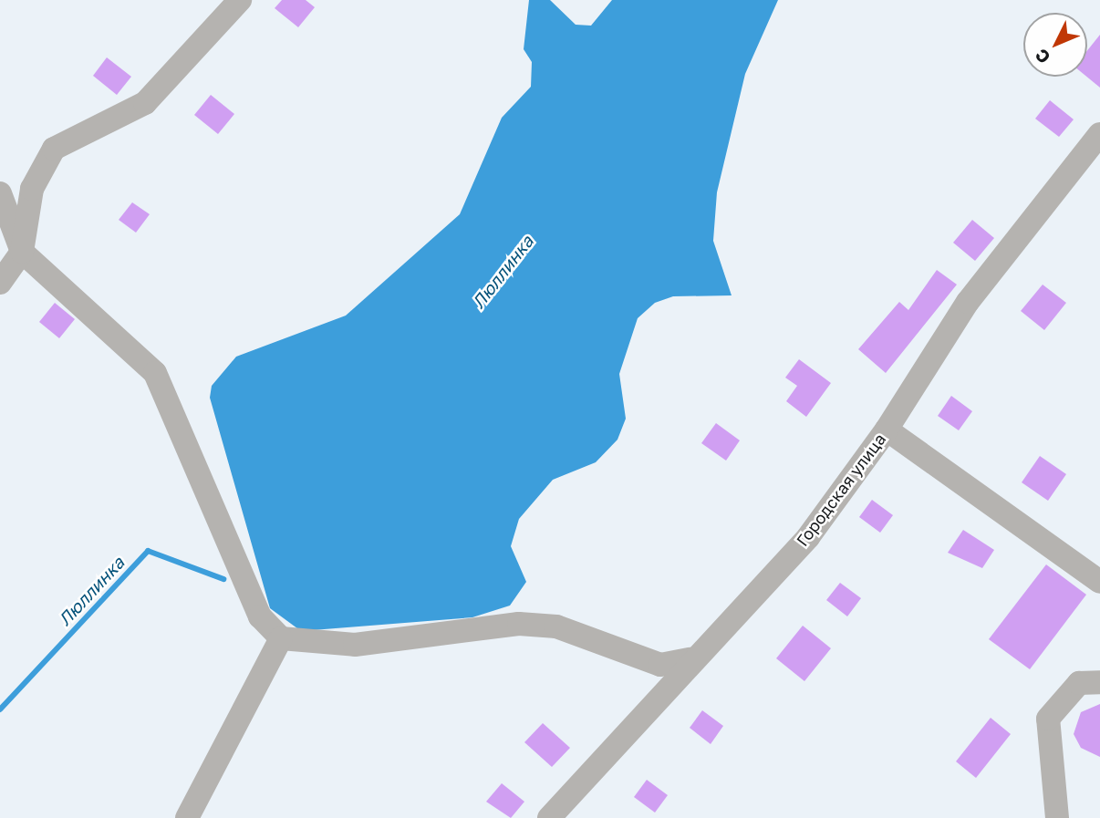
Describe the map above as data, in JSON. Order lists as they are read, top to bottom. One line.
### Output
{"streets":{"street":["Городская улица"]},"water":["Люллинка"],"north":"bottom left"}
